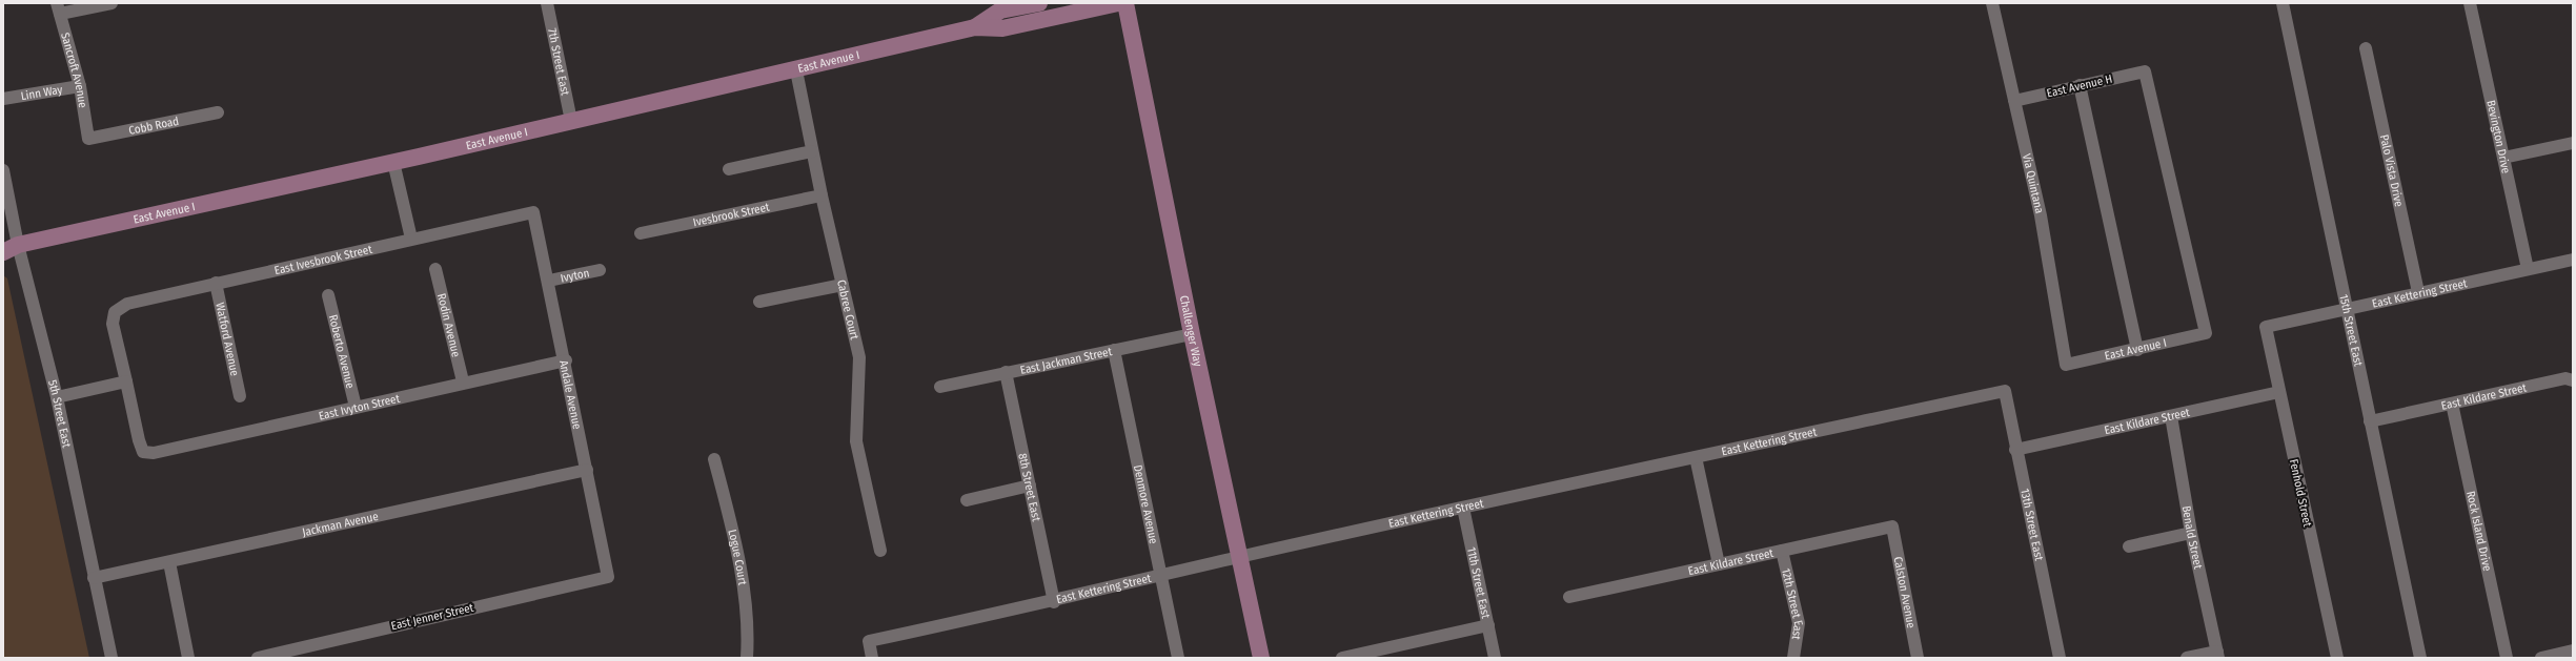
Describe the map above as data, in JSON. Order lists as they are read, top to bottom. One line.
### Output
{"streets":{"main road":["East Avenue I","Challenger Way"],"street":["7th Street East","Sancroft Avenue","East Avenue H","Linn Way","Cobb Road","Bevington Drive","Palo Vista Drive","Via Quintana","Ivesbrook Street","East Ivesbrook Street","Ivyton","East Kettering Street","Cabree Court","Rodin Avenue","15th Street East","Watford Avenue","Roberto Avenue","East Jackman Street","Andale Avenue","East Kildare Street","East Ivyton Street","5th Street East","8th Street East","Fenhold Street","Denmore Avenue","Jackman Avenue","13th Street East","Rock Island Drive","Benald Street","Logue Court","11th Street East","Calston Avenue","12th Street East","East Jenner Street"]},"crossings":[["7th Street East","East Avenue I"],["East Avenue I","East Avenue H"],["East Avenue I","Via Quintana"],["East Avenue I","Cabree Court"],["East Avenue I","5th Street East"],["Sancroft Avenue","Linn Way"],["Sancroft Avenue","Cobb Road"],["East Avenue H","Via Quintana"],["Bevington Drive","East Kettering Street"],["Palo Vista Drive","East Kettering Street"],["Ivesbrook Street","Cabree Court"],["East Ivesbrook Street","Watford Avenue"],["East Ivesbrook Street","Andale Avenue"],["East Ivesbrook Street","East Ivyton Street"],["Ivyton","Andale Avenue"],["East Kettering Street","Challenger Way"],["East Kettering Street","15th Street East"],["East Kettering Street","8th Street East"],["East Kettering Street","Fenhold Street"],["East Kettering Street","Denmore Avenue"],["East Kettering Street","13th Street East"],["East Kettering Street","11th Street East"],["Rodin Avenue","East Ivyton Street"],["Challenger Way","East Jackman Street"],["15th Street East","East Kildare Street"],["Roberto Avenue","East Ivyton Street"],["East Jackman Street","8th Street East"],["East Jackman Street","Denmore Avenue"],["Andale Avenue","East Ivyton Street"],["Andale Avenue","Jackman Avenue"],["Andale Avenue","East Jenner Street"],["East Kildare Street","Fenhold Street"],["East Kildare Street","13th Street East"],["East Kildare Street","Rock Island Drive"],["East Kildare Street","Benald Street"],["East Kildare Street","Calston Avenue"],["East Kildare Street","12th Street East"],["5th Street East","Jackman Avenue"]]}
